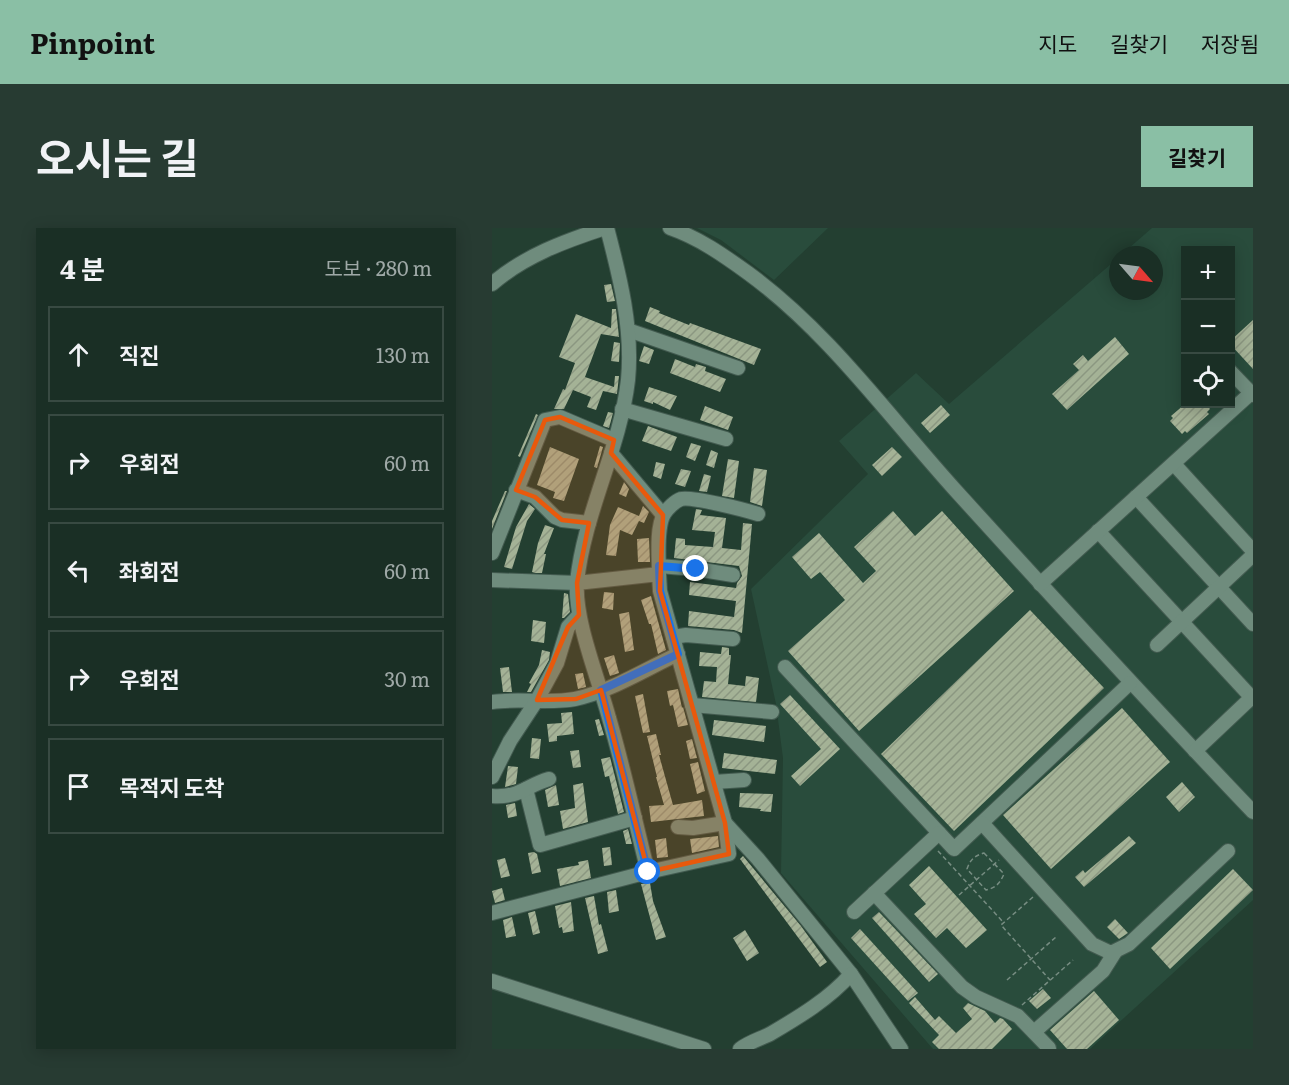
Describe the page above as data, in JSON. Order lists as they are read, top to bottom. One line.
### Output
{"north":"bottom right","page":{"header":"Pinpoint","nav":["지도","길찾기","저장됨"],"title":"오시는 길","buttons":"길찾기","heading":["4 분","도보 · 280 m"],"map_buttons":["+","−"],"list":[["직진","130 m"],["우회전","60 m"],["좌회전","60 m"],["우회전","30 m"],"목적지 도착"]}}
